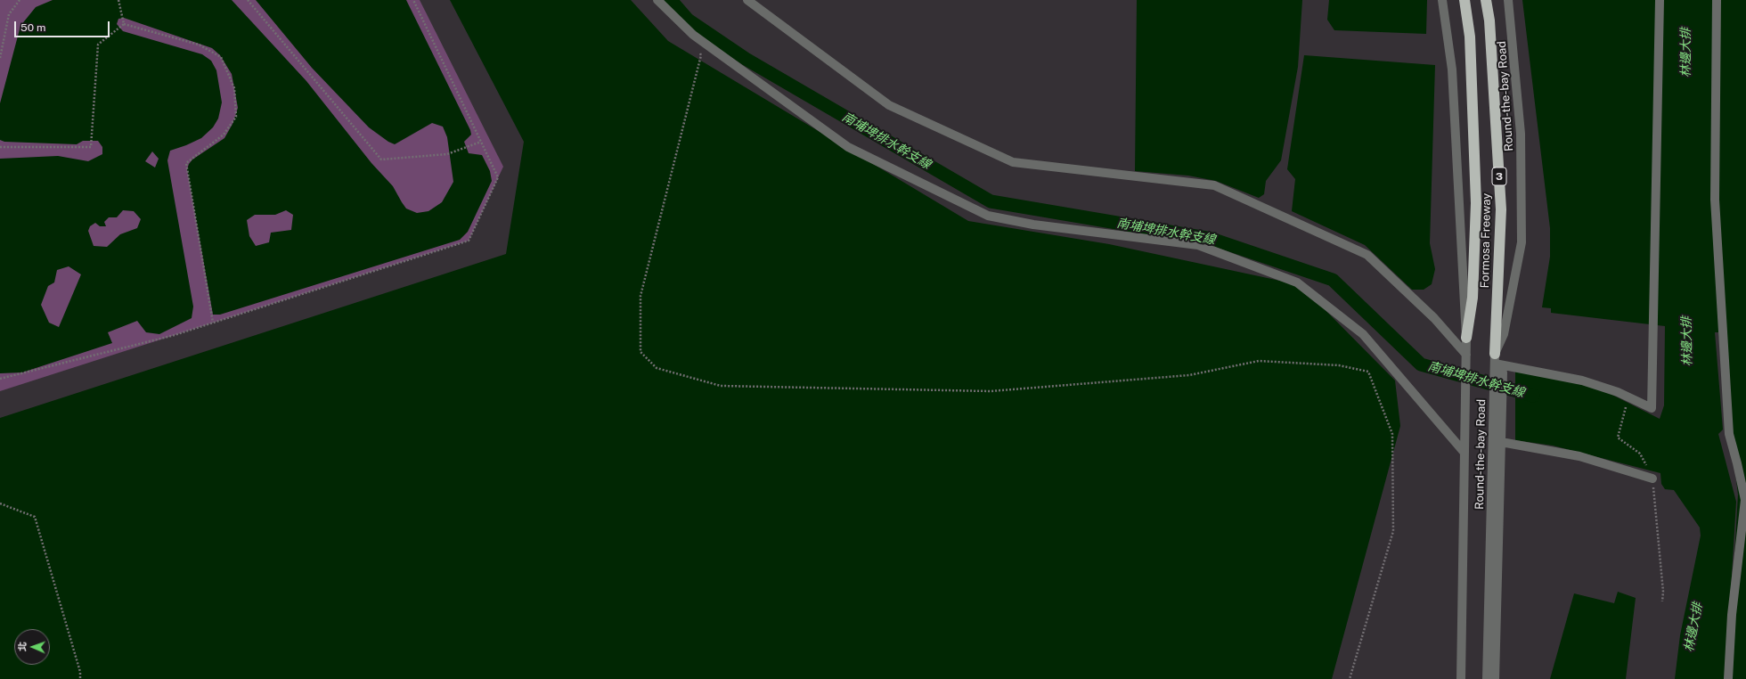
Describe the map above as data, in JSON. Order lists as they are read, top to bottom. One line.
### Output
{"streets":{"highway":["3","Formosa Freeway"],"street":["Round-the-bay Road"]},"crossings":[["Round-the-bay Road","Formosa Freeway"]],"water":["林邊大排","南埔埤排水幹支線"],"scale_bar":"50 m","north":"left"}
